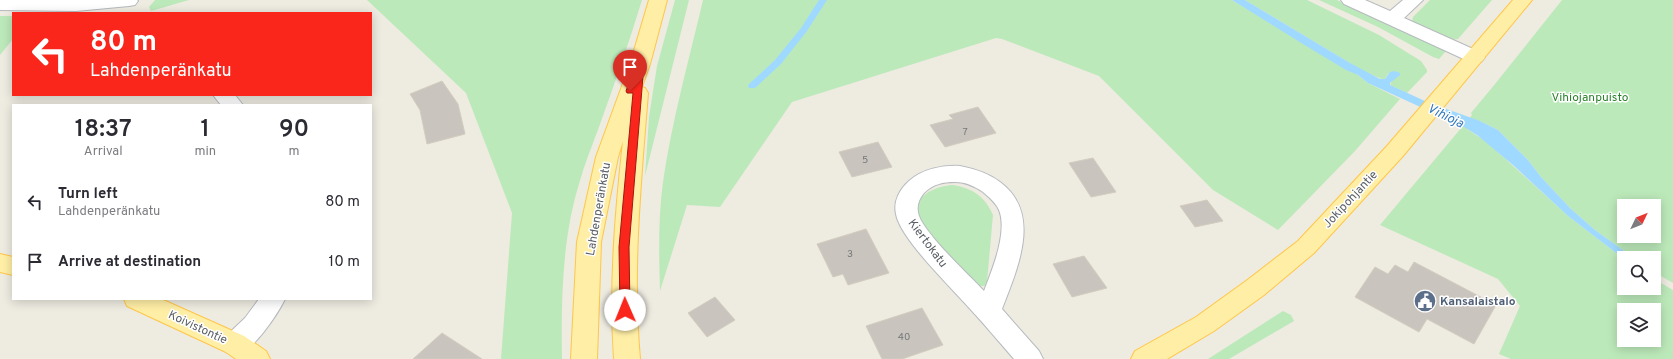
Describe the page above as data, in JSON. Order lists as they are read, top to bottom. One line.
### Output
{"streets":{"main road":["Jokipohjantie","Lahdenperänkatu","Koivistontie"],"street":["Kiertokatu"]},"water":["Vihioja"],"parks":["Vihiojanpuisto"],"places":{"public building":["Kansalaistalo"]},"house_numbers":["7","5","3","40"],"north":"top right","page":{"turn":["80 m","Lahdenperänkatu"],"eta":["18:37","Arrival","1","min","90","m"],"list":[{"name":"Turn left","note":"Lahdenperänkatu","value":"80 m"},{"name":"Arrive at destination","value":"10 m"}]}}
